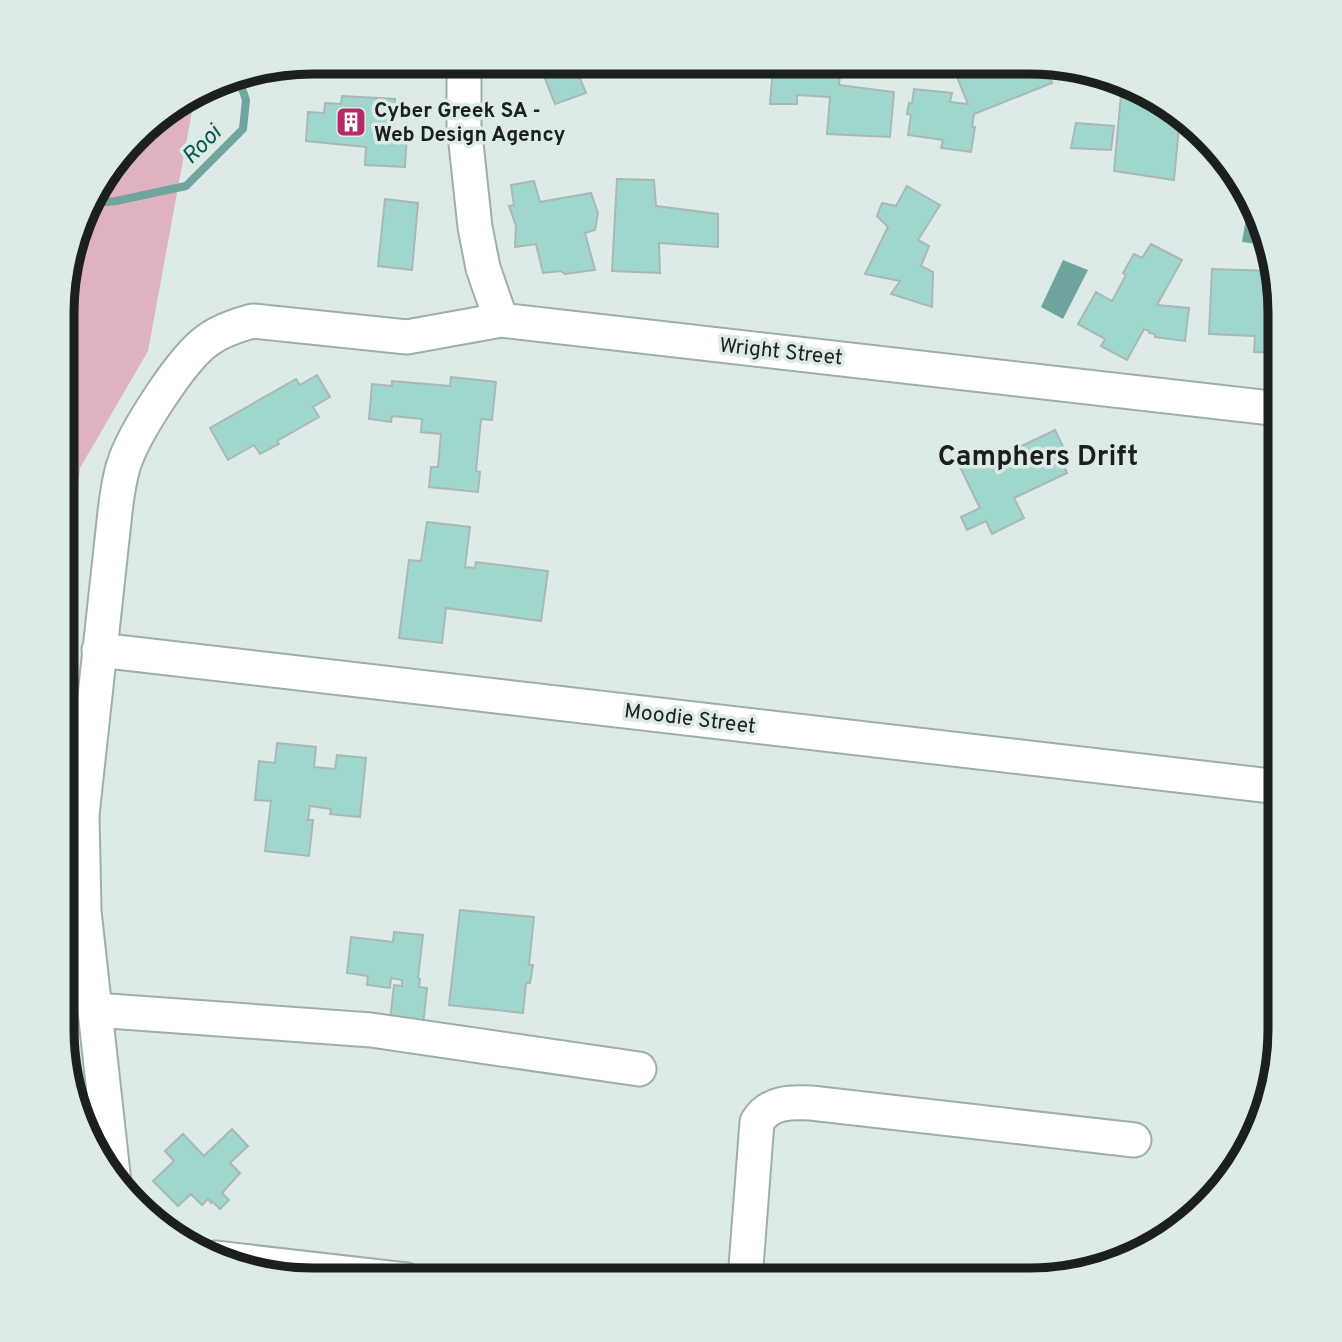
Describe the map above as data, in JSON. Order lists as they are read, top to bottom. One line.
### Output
{"streets":{"street":["Wright Street","Moodie Street"]},"crossings":[["Wright Street","Moodie Street"]],"districts":["Camphers Drift"],"water":["Rooi"],"places":{"building":["Cyber Greek SA - Web Design Agency"]}}
